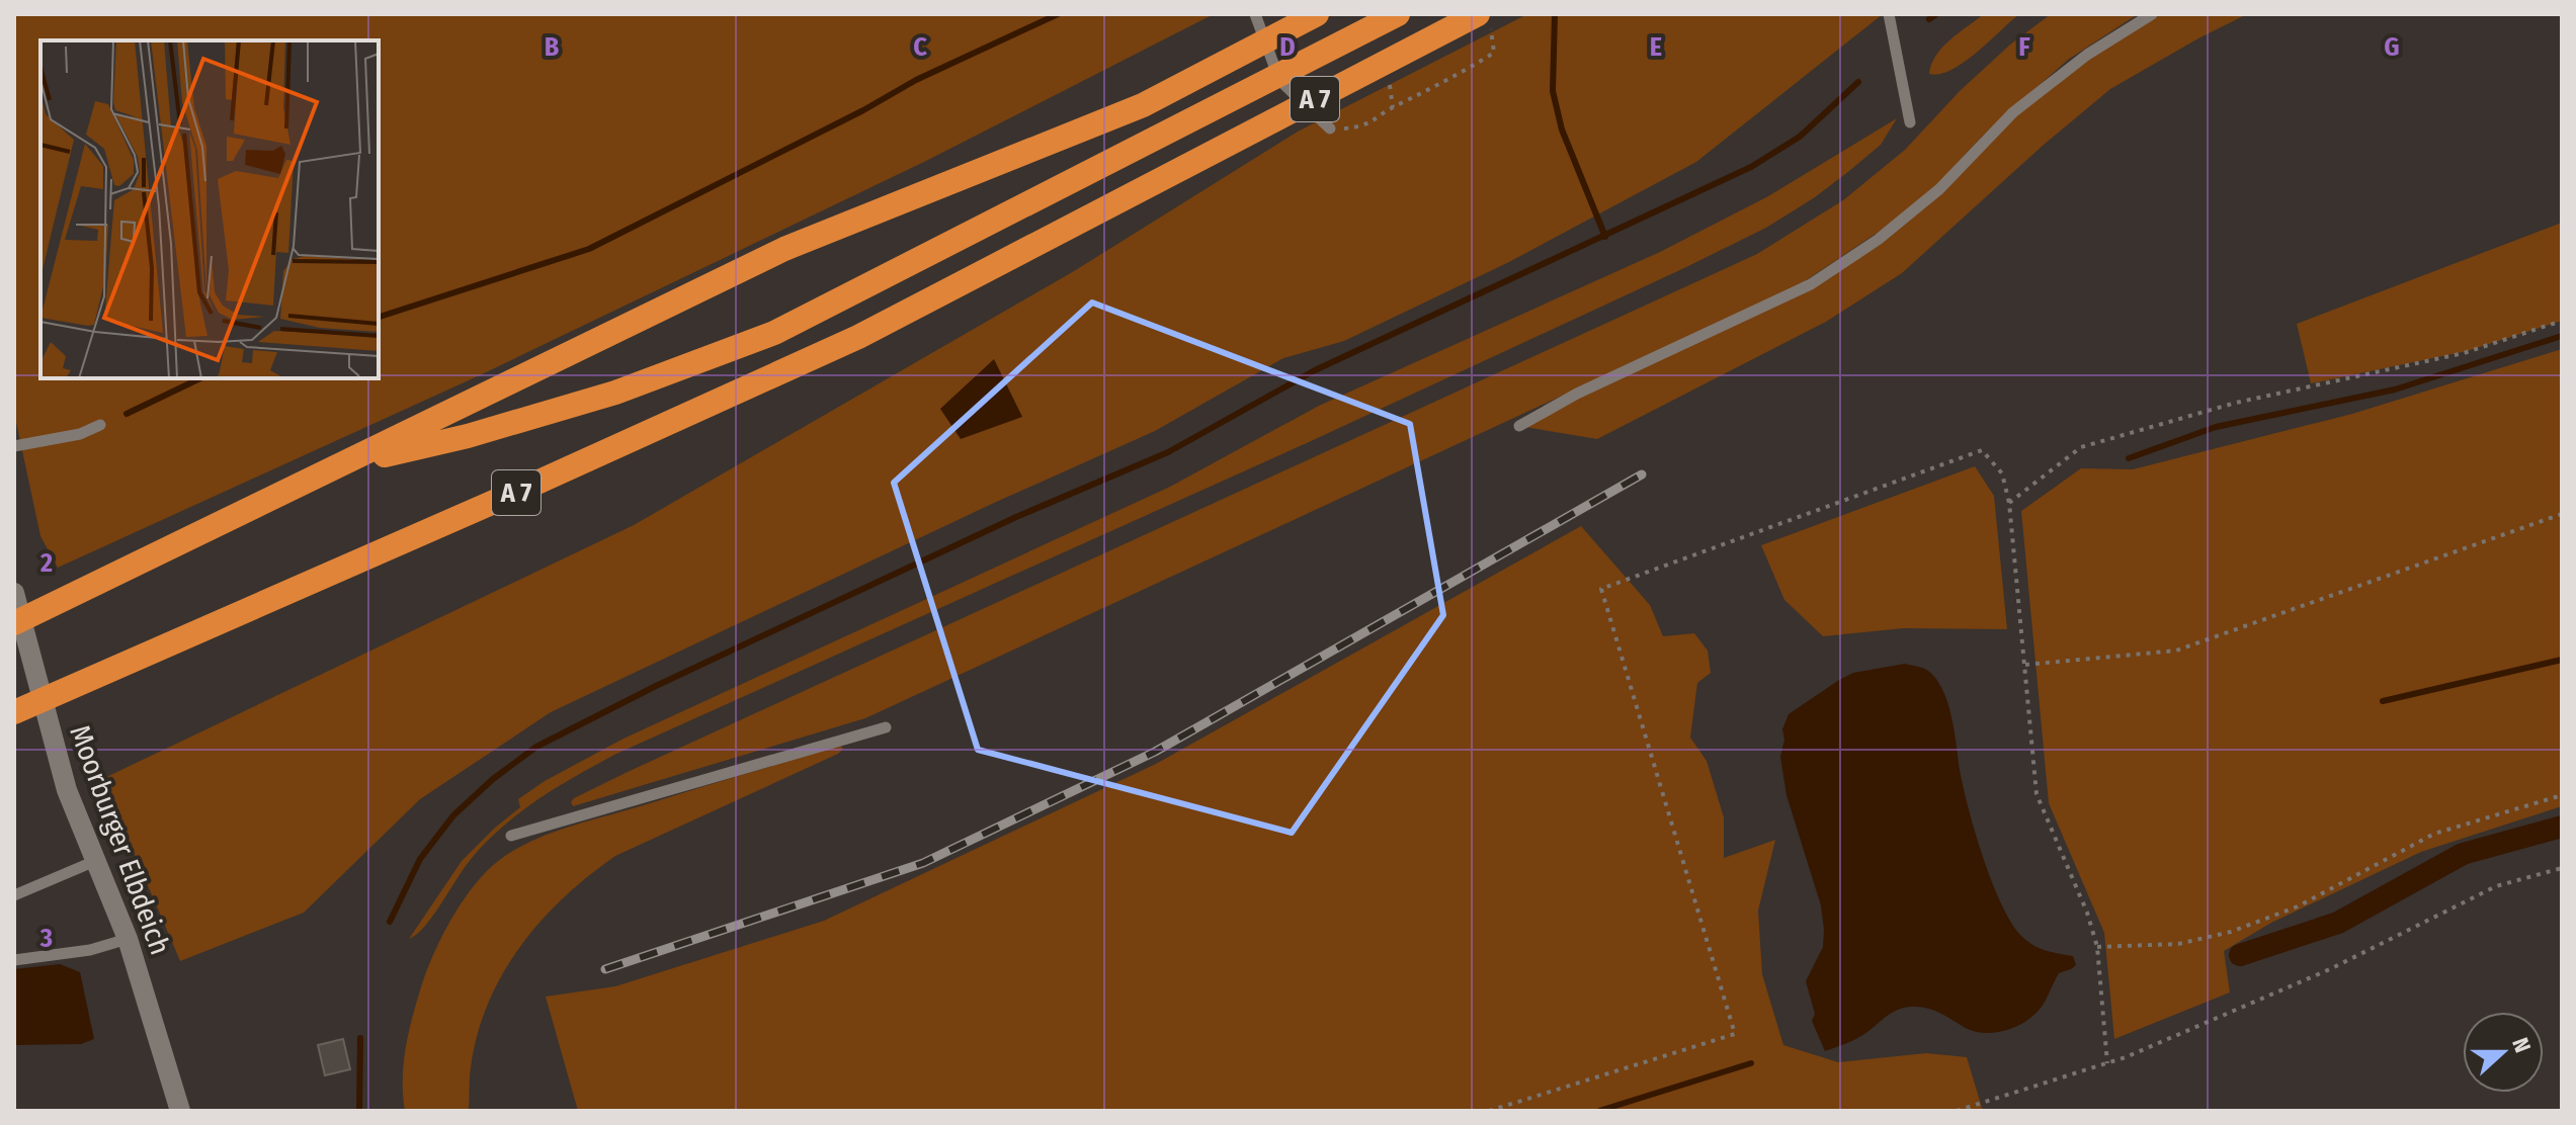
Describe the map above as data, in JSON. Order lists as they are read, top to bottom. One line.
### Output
{"streets":{"highway":["A 7"],"street":["Moorburger Elbdeich"]},"north":"right","grid":{"columns":["B","C","D","E","F","G"],"rows":["2","3"]}}
